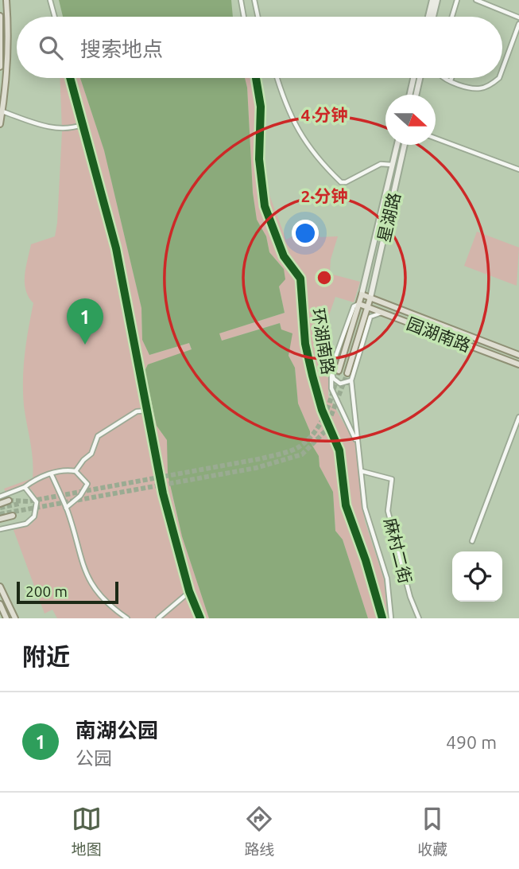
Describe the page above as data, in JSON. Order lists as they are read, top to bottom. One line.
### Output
{"streets":{"main road":["星湖路","园湖南路"],"street":["环湖南路","麻村二街"]},"crossings":[["星湖路","园湖南路"]],"scale_bar":"200 m","north":"right","page":{"search":"搜索地点","pins":"1","scale":"200 m","heading":"附近","list":[{"mark":"1","name":"南湖公园","note":"公园","value":"490 m"}],"nav":["地图","路线","收藏"]},"rings":["4 分钟","2 分钟"]}
